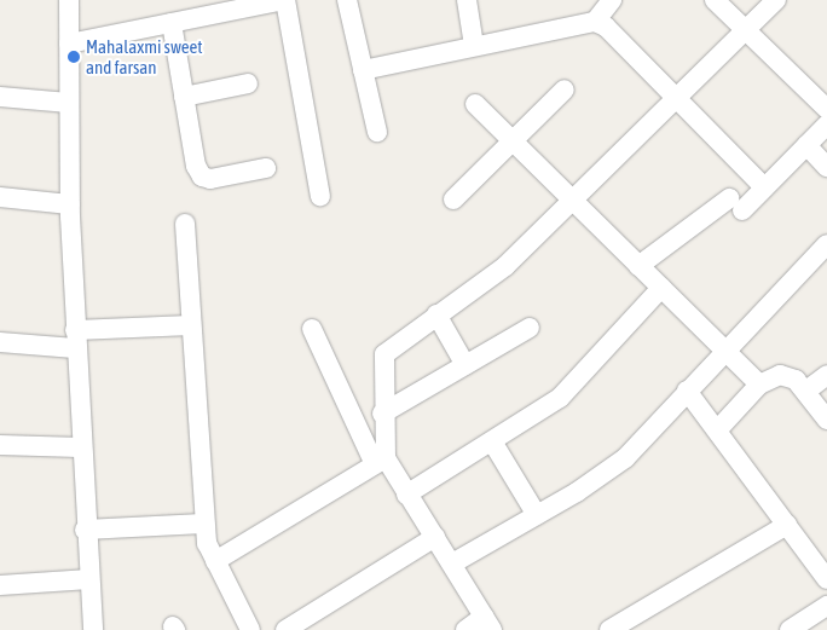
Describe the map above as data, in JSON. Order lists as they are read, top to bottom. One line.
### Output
{"places":["Mahalaxmi sweet and farsan"]}
